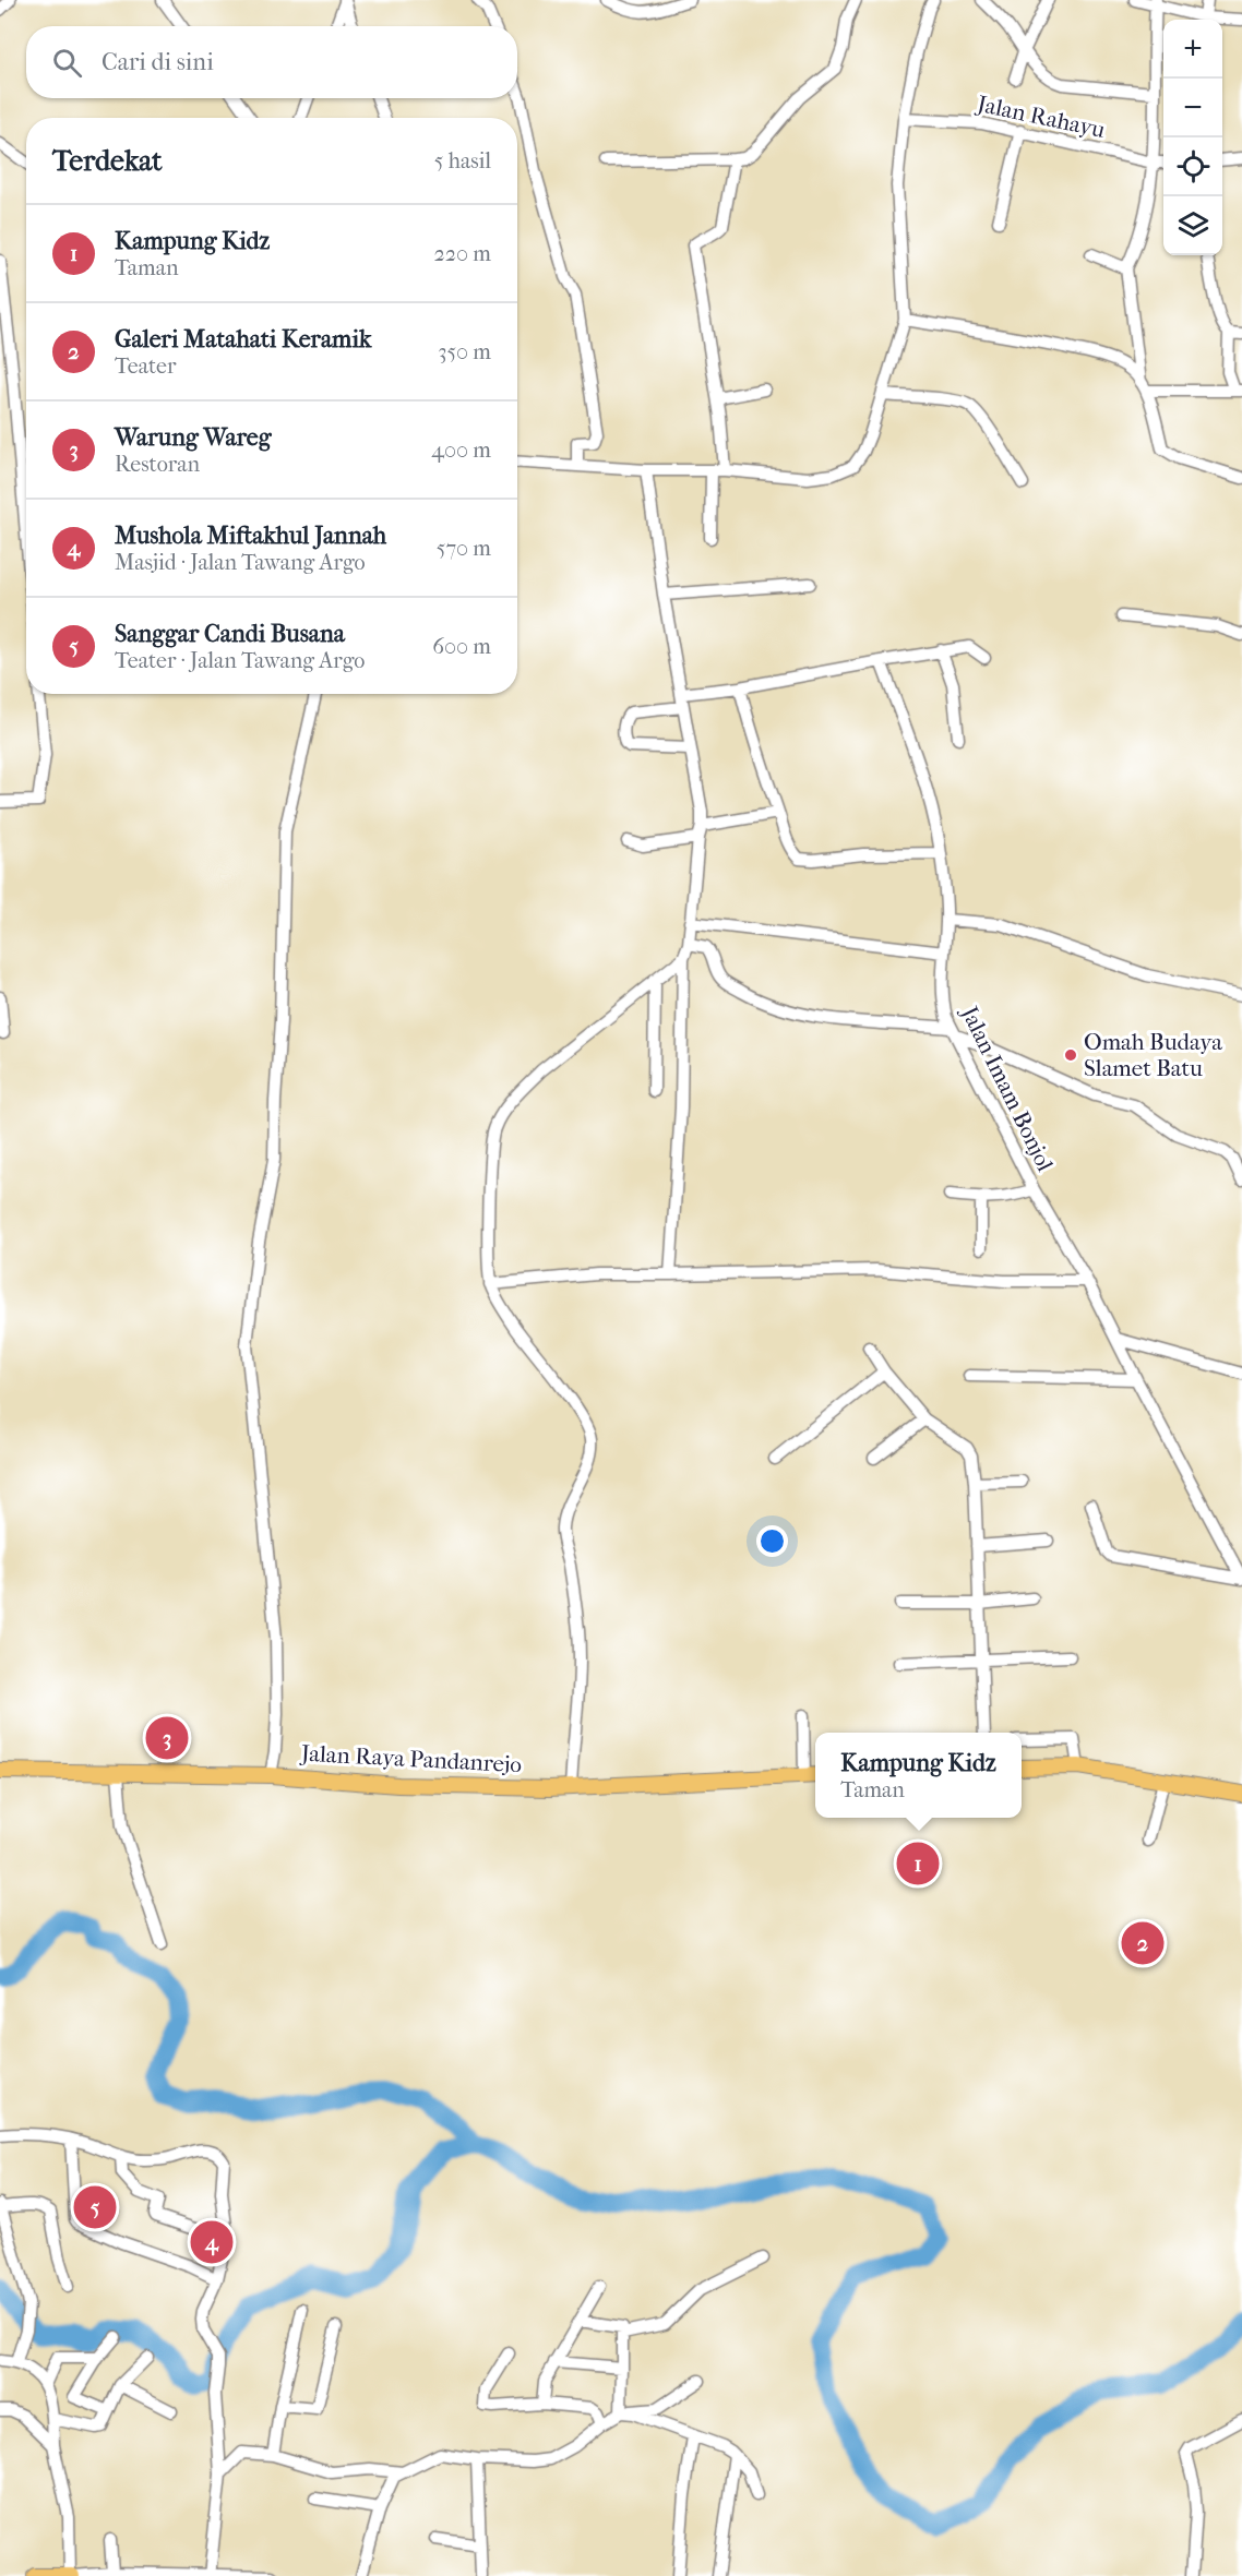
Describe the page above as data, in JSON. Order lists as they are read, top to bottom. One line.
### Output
{"streets":{"main road":["Jalan Raya Pandanrejo"],"street":["Jalan Rahayu","Jalan Imam Bonjol"]},"places":["Omah Budaya Slamet Batu"],"page":{"map_buttons":["+","−"],"search":"Cari di sini","heading":["Terdekat","5 hasil"],"list":[{"mark":"1","name":"Kampung Kidz","note":"Taman","value":"220 m"},{"mark":"2","name":"Galeri Matahati Keramik","note":"Teater","value":"350 m"},{"mark":"3","name":"Warung Wareg","note":"Restoran","value":"400 m"},{"mark":"4","name":"Mushola Miftakhul Jannah","note":"Masjid · Jalan Tawang Argo","value":"570 m"},{"mark":"5","name":"Sanggar Candi Busana","note":"Teater · Jalan Tawang Argo","value":"600 m"}],"pins":["3","1","2","5","4"],"popup":["Kampung Kidz","Taman"]}}
